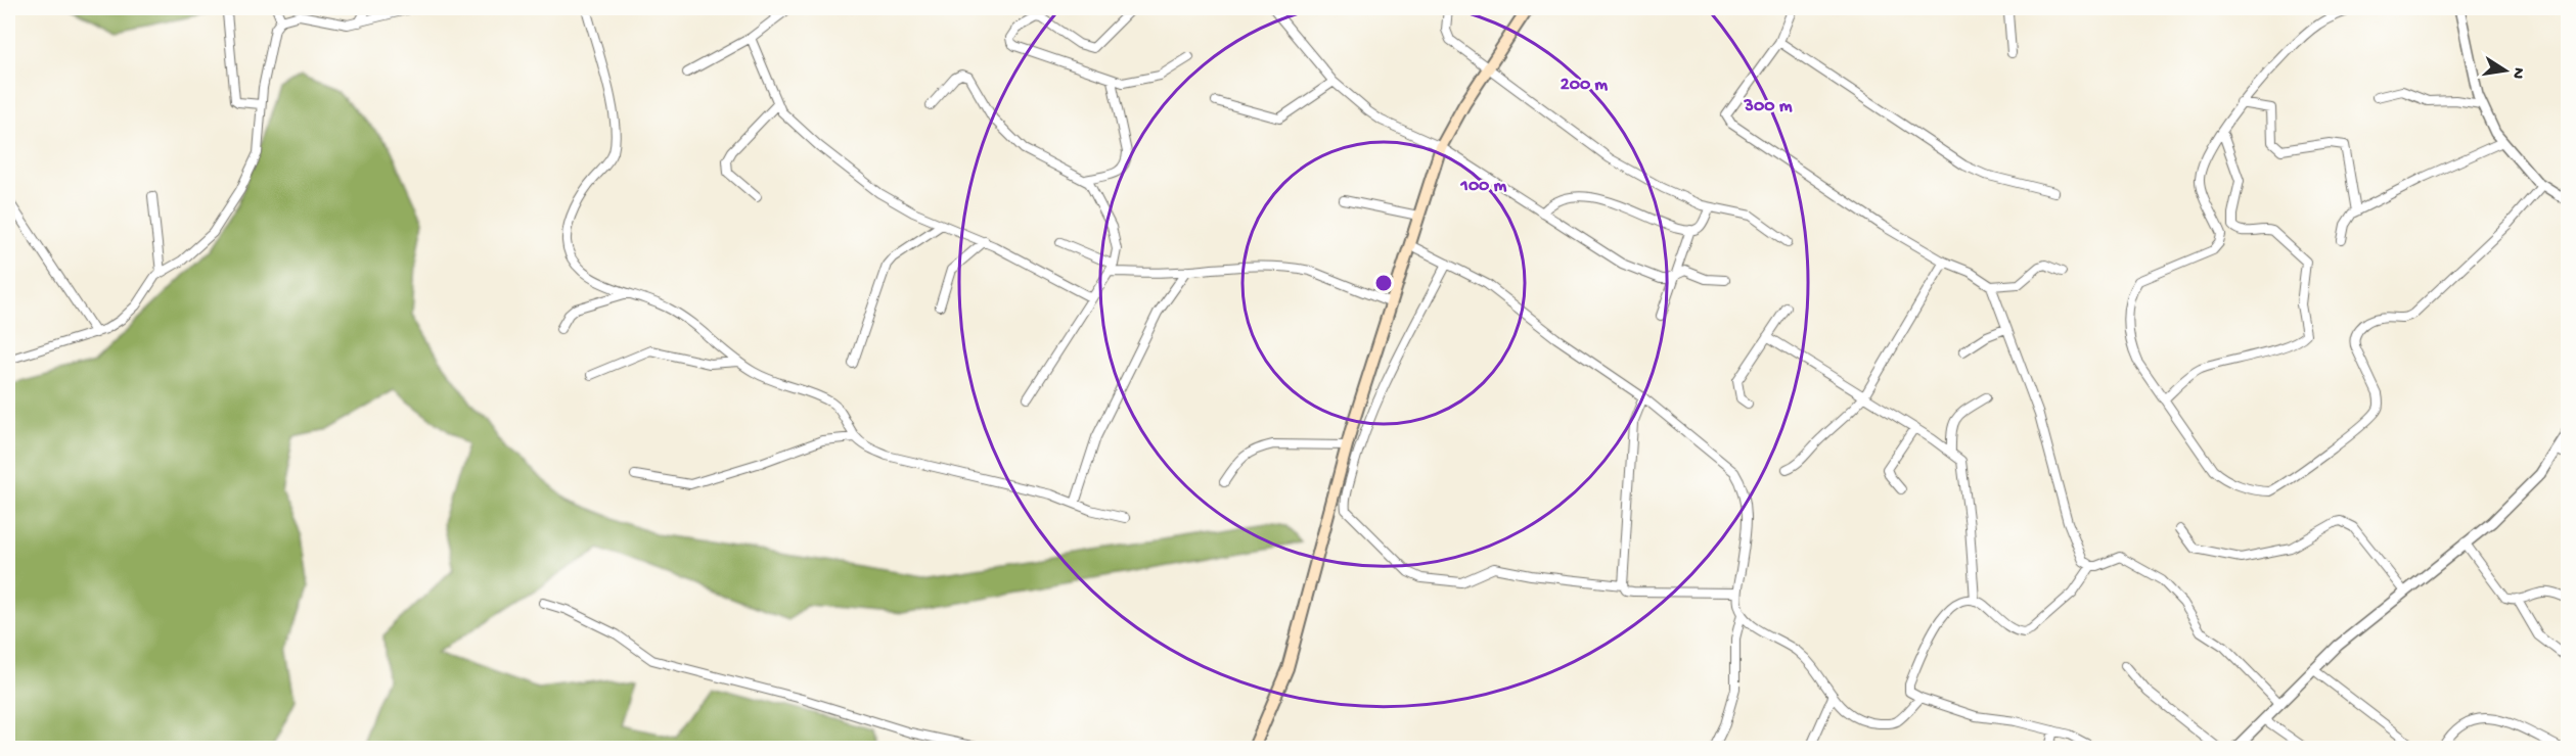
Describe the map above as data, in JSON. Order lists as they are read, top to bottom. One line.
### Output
{"north":"right","rings":["200 m","300 m","100 m"]}
